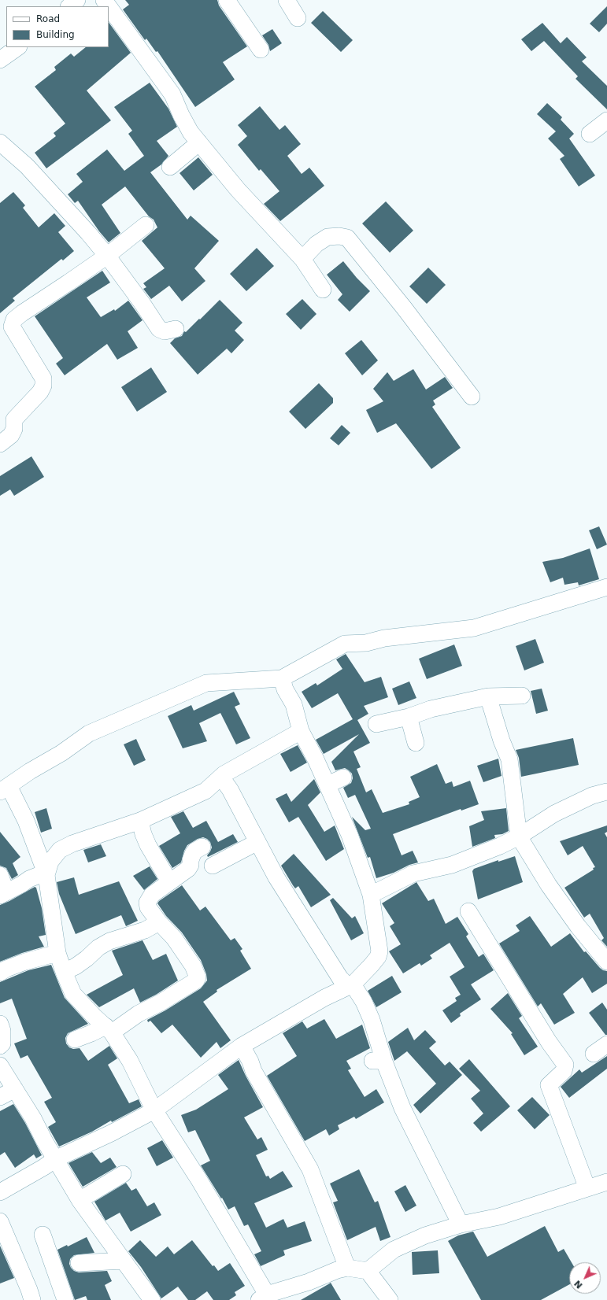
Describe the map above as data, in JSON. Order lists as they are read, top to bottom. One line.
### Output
{"legend":["Road","Building"],"north":"bottom left"}
